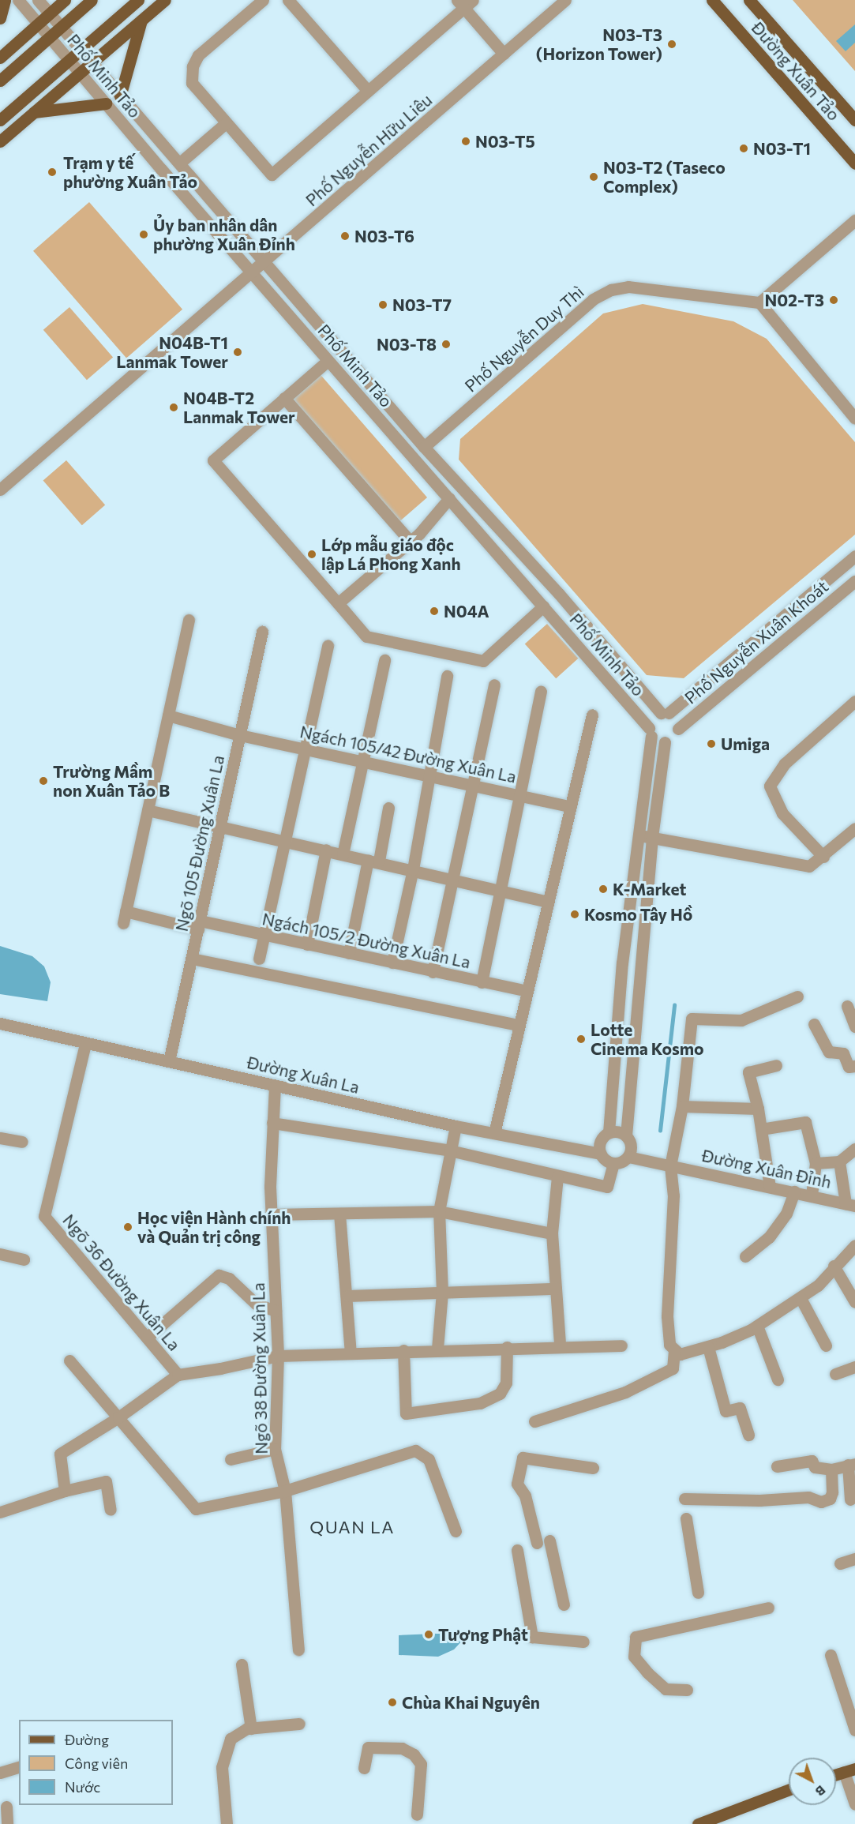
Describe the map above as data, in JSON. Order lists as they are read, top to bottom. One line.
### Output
{"streets":{"main road":["Đường Xuân Tảo"],"street":["Phố Minh Tảo","Phố Nguyễn Hữu Liêu","Phố Nguyễn Duy Thì","Phố Nguyễn Xuân Khoát","Ngách 105/42 Đường Xuân La","Ngõ 105 Đường Xuân La","Ngách 105/2 Đường Xuân La","Đường Xuân La","Đường Xuân Đỉnh","Ngõ 36 Đường Xuân La","Ngõ 38 Đường Xuân La"]},"crossings":[["Phố Minh Tảo","Phố Nguyễn Hữu Liêu"],["Phố Minh Tảo","Phố Nguyễn Duy Thì"],["Phố Minh Tảo","Phố Nguyễn Xuân Khoát"],["Ngách 105/42 Đường Xuân La","Ngõ 105 Đường Xuân La"],["Ngõ 105 Đường Xuân La","Ngách 105/2 Đường Xuân La"],["Ngõ 105 Đường Xuân La","Đường Xuân La"],["Đường Xuân La","Ngõ 36 Đường Xuân La"],["Đường Xuân La","Ngõ 38 Đường Xuân La"]],"districts":["QUAN LA"],"places":["N03-T3 (Horizon Tower)","N03-T5","N03-T1","Trạm y tế phường Xuân Tảo","N03-T2 (Taseco Complex)","Ủy ban nhân dân phường Xuân Đỉnh","N03-T6","N02-T3","N03-T7","N03-T8","N04B-T1 Lanmak Tower","N04B-T2 Lanmak Tower","Lớp mẫu giáo độc lập Lá Phong Xanh","N04A","Umiga","Trường Mầm non Xuân Tảo B","K-Market","Kosmo Tây Hồ","Lotte Cinema Kosmo","Học viện Hành chính và Quản trị công","Tượng Phật","Chùa Khai Nguyên"],"legend":["Đường","Công viên","Nước"],"north":"bottom right"}
